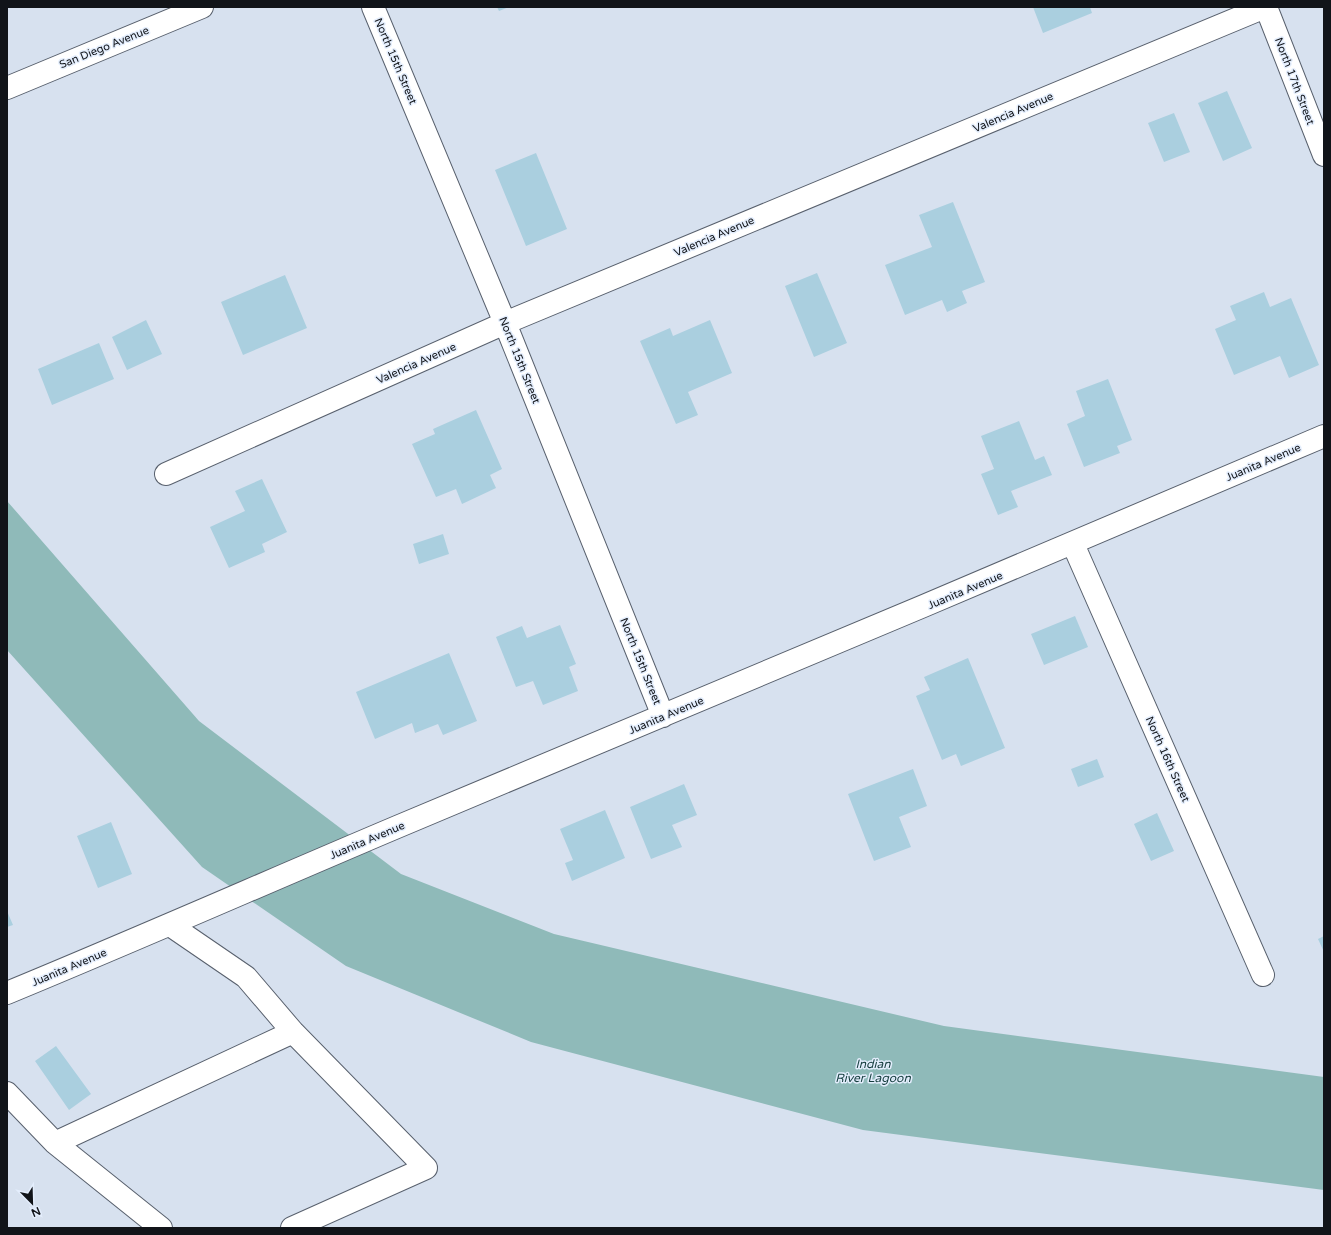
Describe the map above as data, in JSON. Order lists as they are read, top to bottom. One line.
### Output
{"streets":{"street":["San Diego Avenue","North 15th Street","North 17th Street","Valencia Avenue","Juanita Avenue","North 16th Street"]},"crossings":[["North 15th Street","Valencia Avenue"],["North 15th Street","Juanita Avenue"],["North 17th Street","Valencia Avenue"],["Juanita Avenue","North 16th Street"]],"water":["Indian River Lagoon"],"north":"bottom right"}
